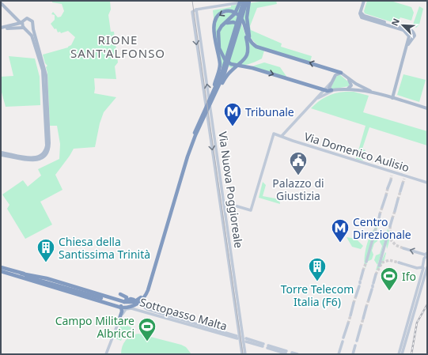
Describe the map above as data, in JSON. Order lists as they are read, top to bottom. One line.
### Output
{"streets":{"main road":["Via Domenico Aulisio","Via Nuova Poggioreale","Sottopasso Malta"]},"crossings":[["Via Domenico Aulisio","Via Nuova Poggioreale"],["Via Nuova Poggioreale","Sottopasso Malta"]],"districts":["RIONE SANT'ALFONSO"],"places":{"metro station":["Tribunale","Centro Direzionale"],"public building":["Palazzo di Giustizia"],"building":["Chiesa della Santissima Trinità","Torre Telecom Italia (F6)"],"sports":["Ifo","Campo Militare Albricci"]},"north":"top left"}
